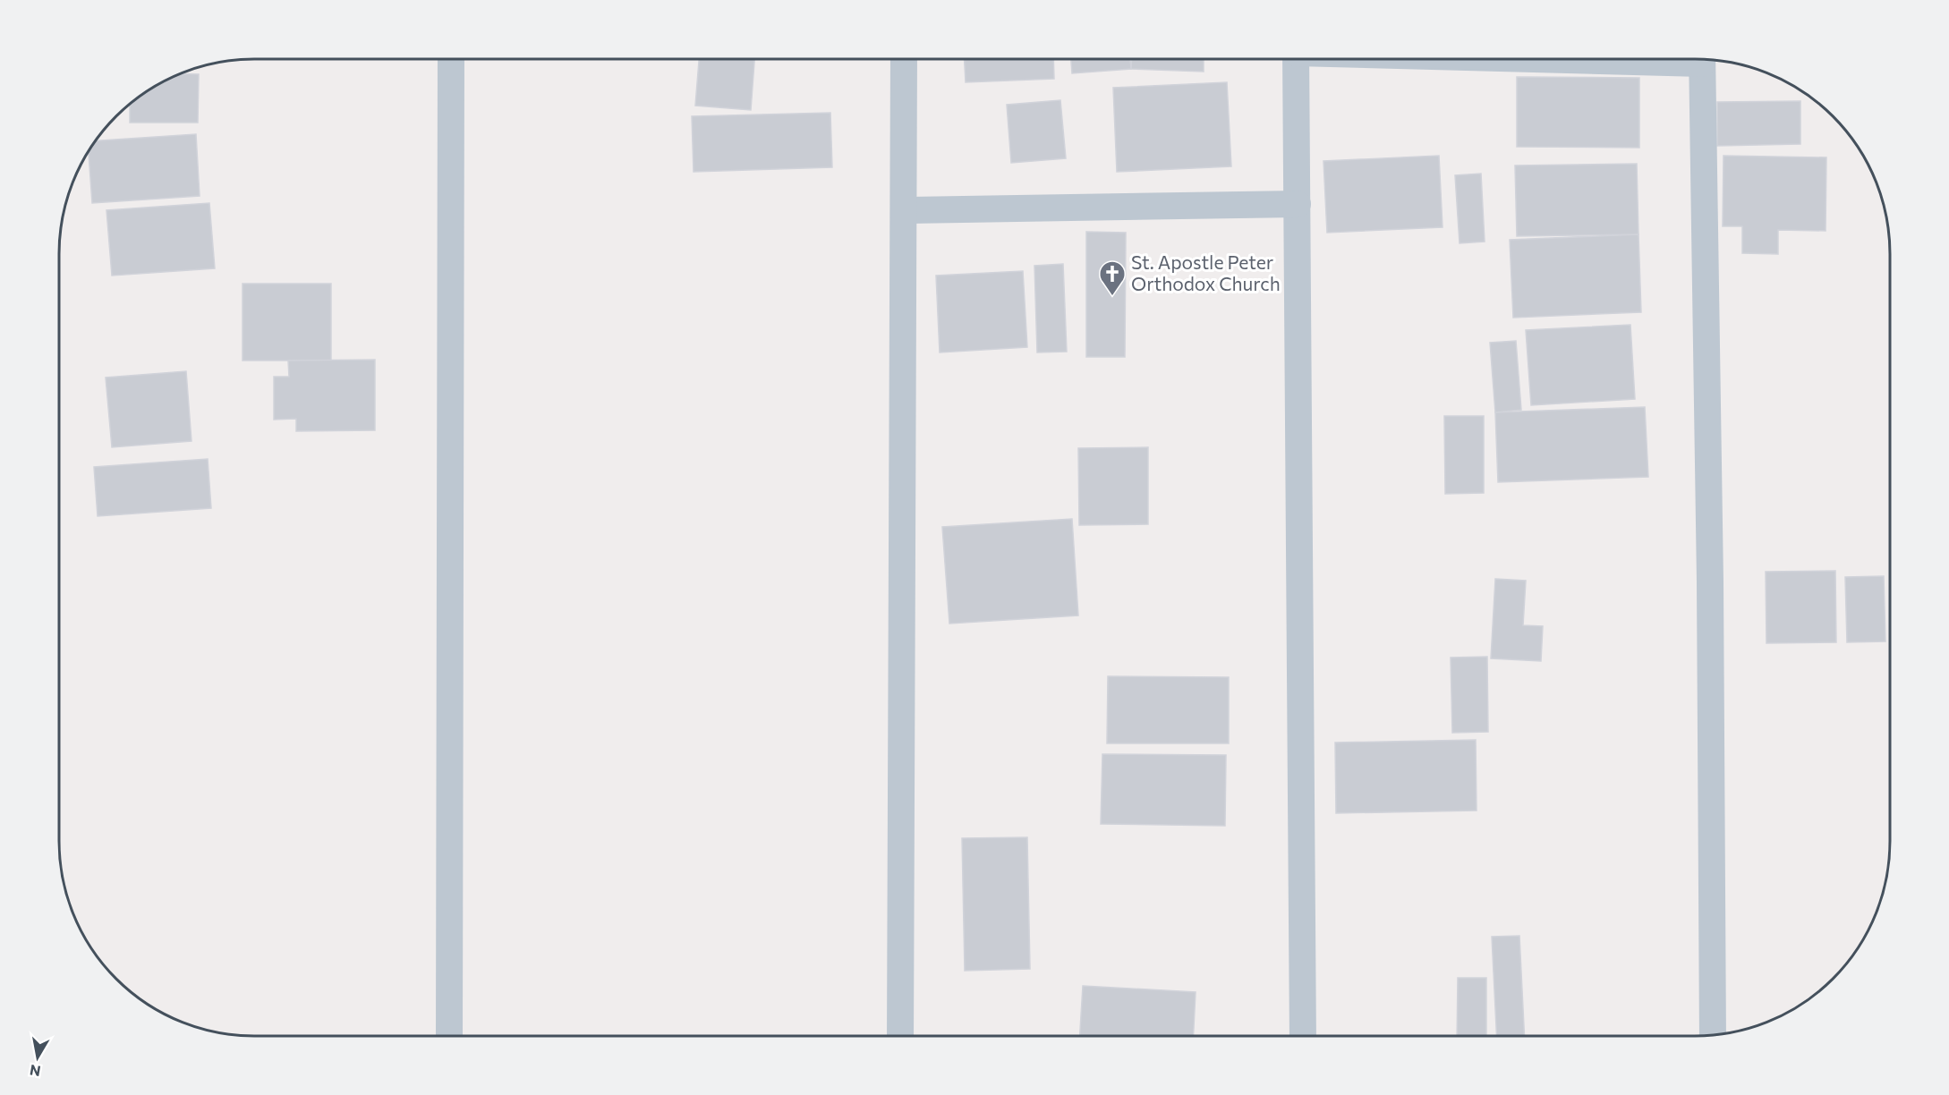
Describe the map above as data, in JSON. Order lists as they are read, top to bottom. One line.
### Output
{"places":{"church":["St. Apostle Peter Orthodox Church"]},"north":"bottom"}
